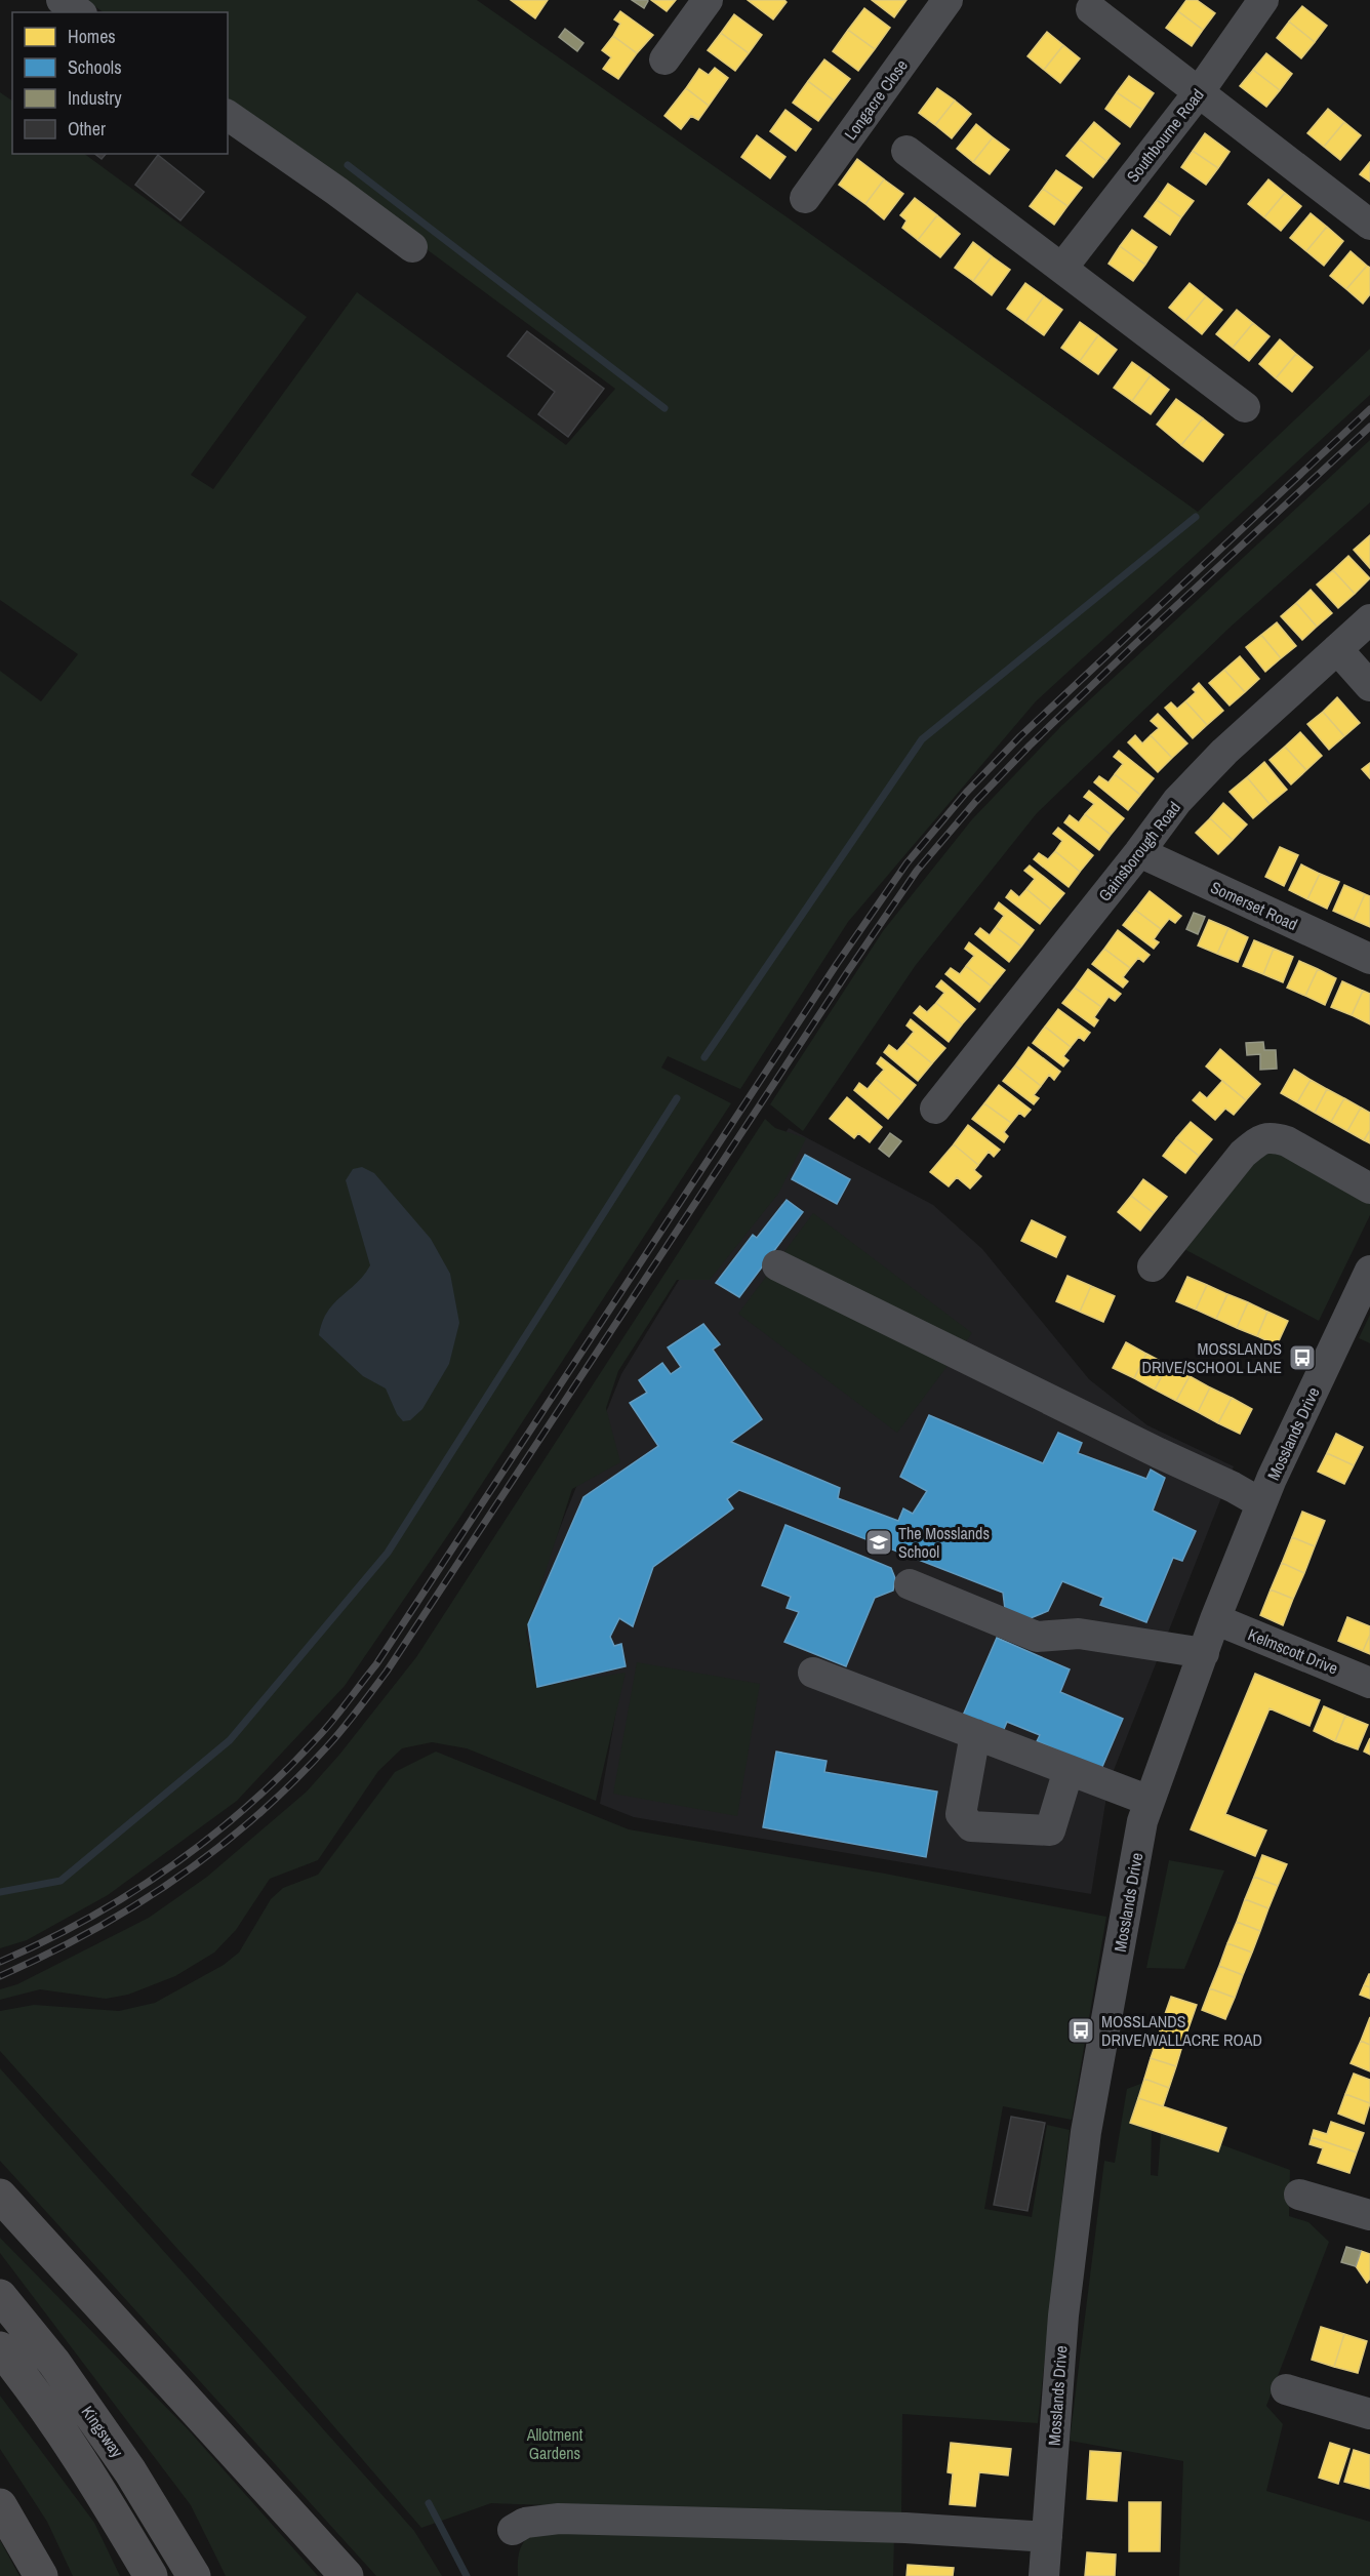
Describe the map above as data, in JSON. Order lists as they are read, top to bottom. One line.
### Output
{"streets":{"highway":["Kingsway"],"street":["Longacre Close","Southbourne Road","Gainsborough Road","Somerset Road","Mosslands Drive","Kelmscott Drive"]},"crossings":[["Gainsborough Road","Somerset Road"],["Mosslands Drive","Kelmscott Drive"]],"parks":["Allotment Gardens"],"places":{"bus stop":["MOSSLANDS DRIVE/SCHOOL LANE","MOSSLANDS DRIVE/WALLACRE ROAD"],"school or university":["The Mosslands School"]},"legend":["Homes","Schools","Industry","Other"]}
